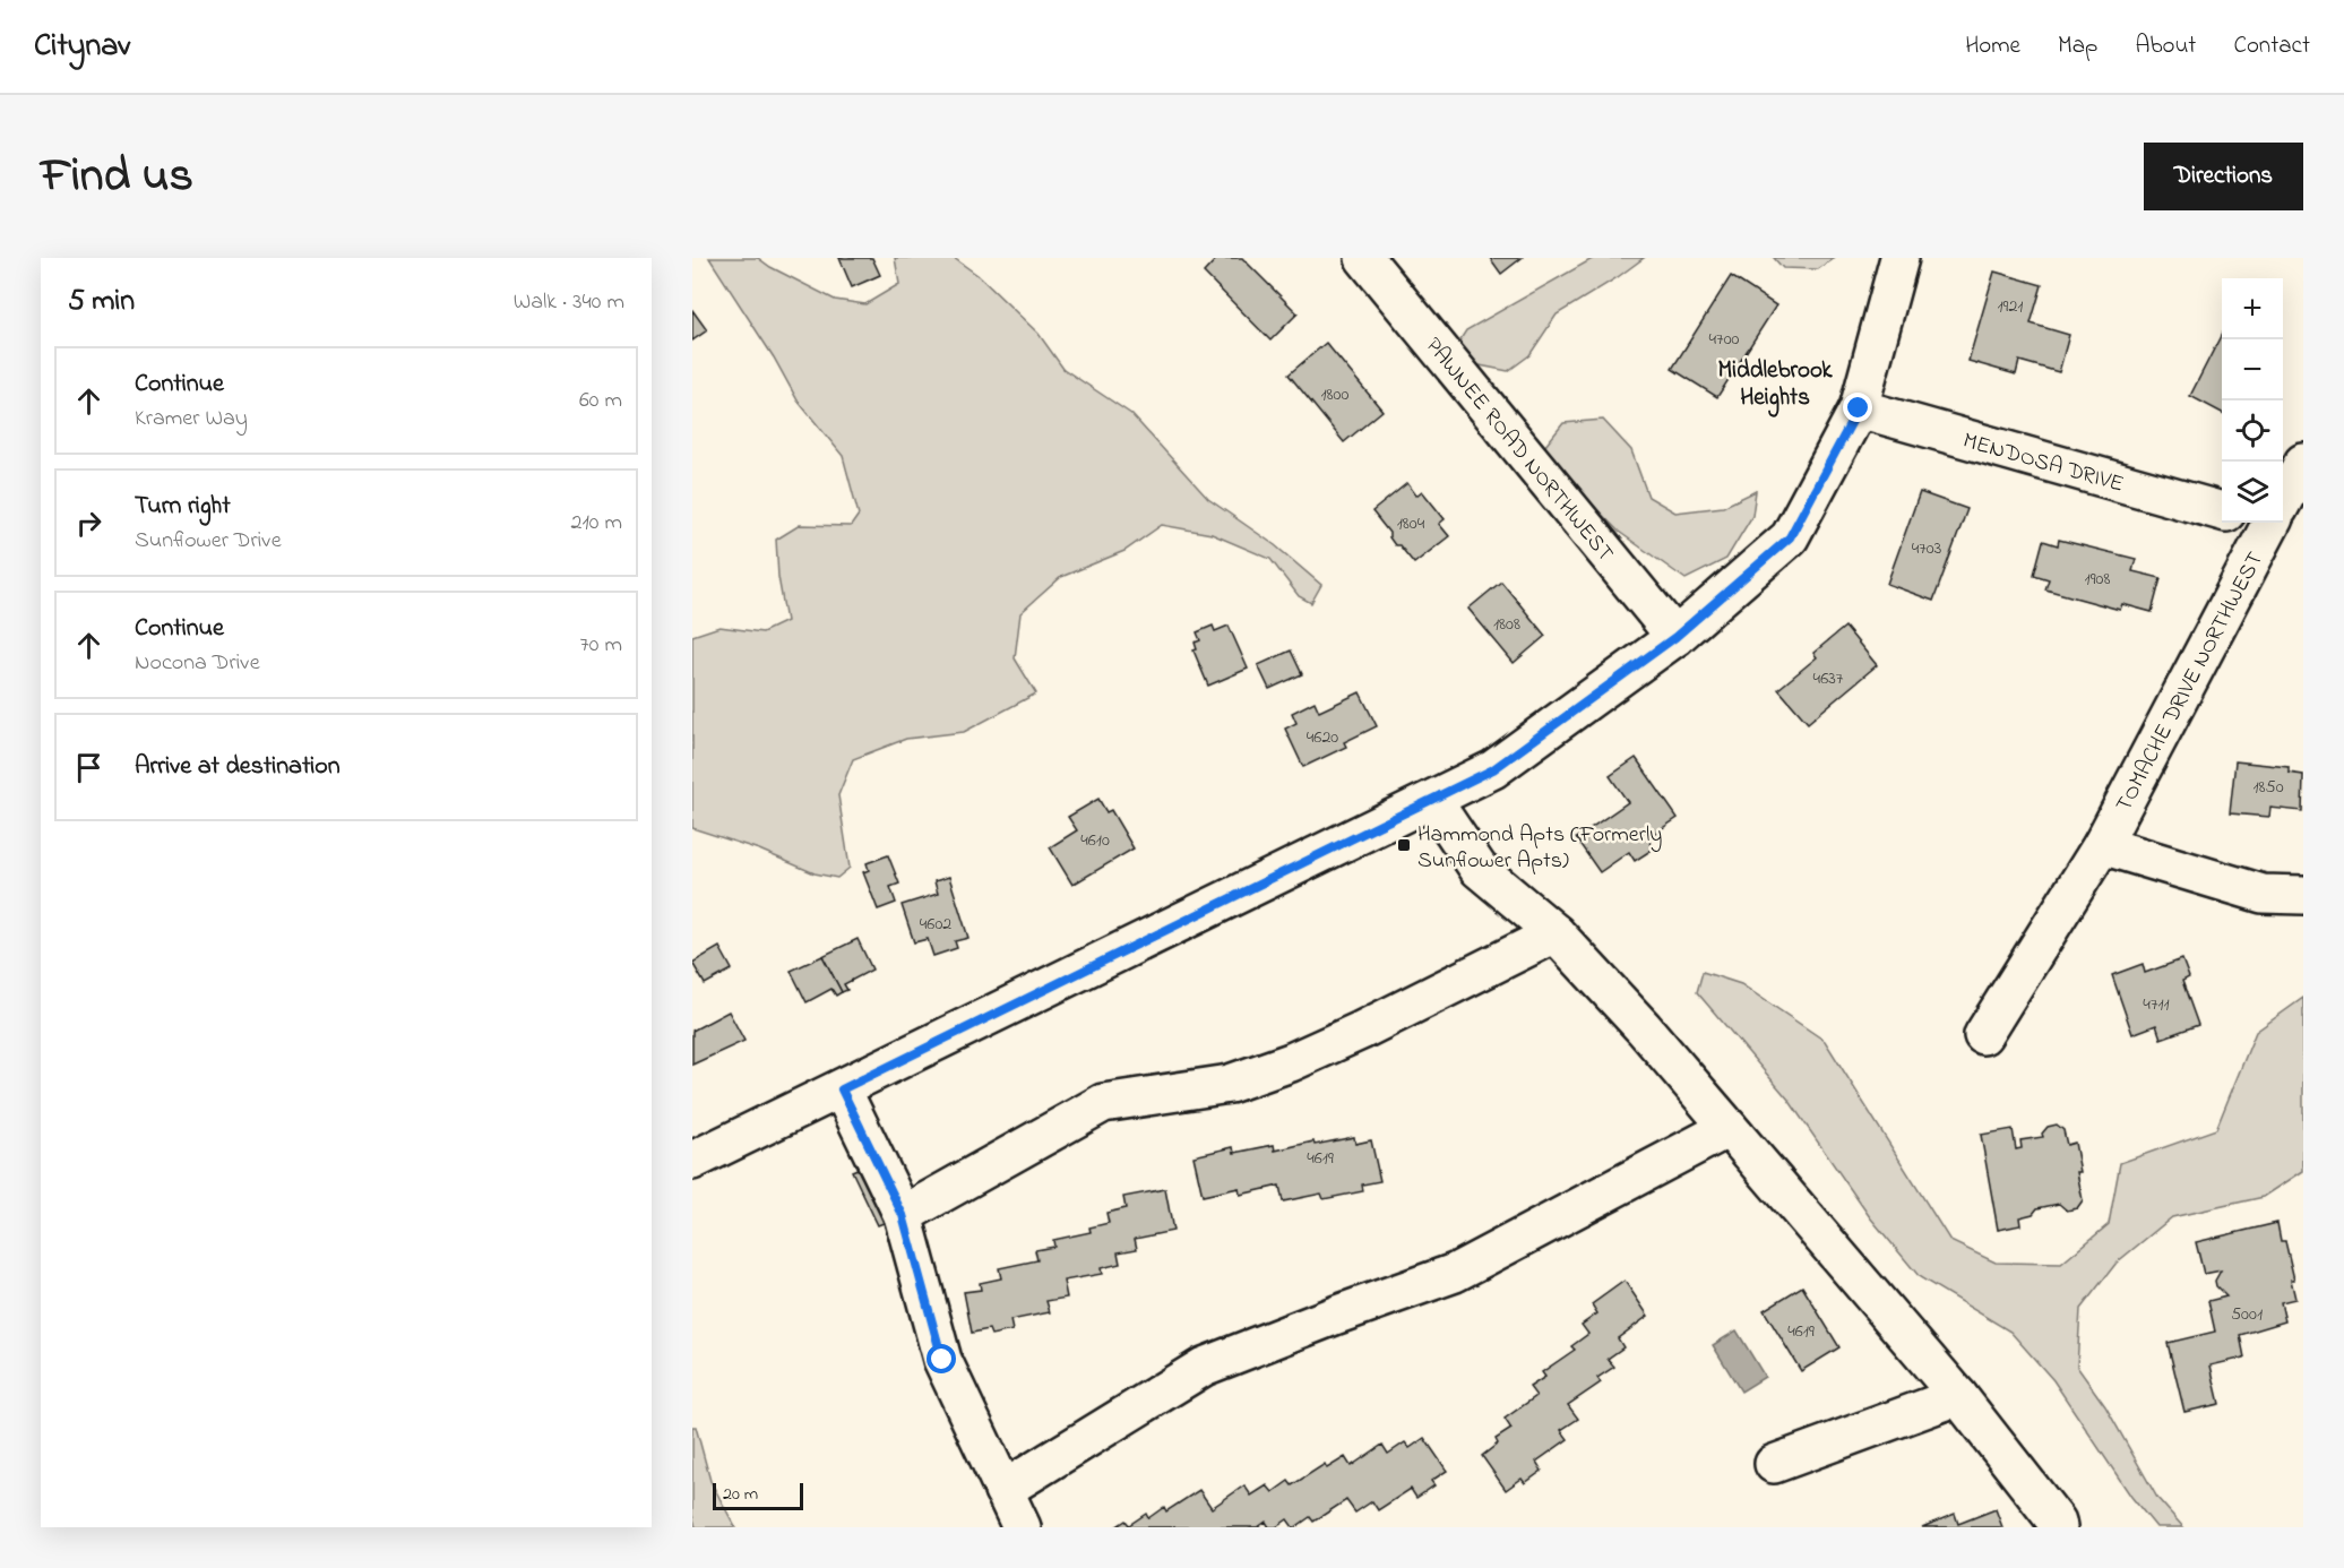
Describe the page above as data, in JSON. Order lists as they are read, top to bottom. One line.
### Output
{"streets":{"street":["PAWNEE ROAD NORTHWEST","MENDOSA DRIVE","TOMACHE DRIVE NORTHWEST"]},"districts":["Middlebrook Heights"],"places":{"transit":["Hammond Apts (Formerly Sunflower Apts)"]},"house_numbers":["1921","4700","1800","1804","4703","1908","1808","4637","4620","1850","4610","4602","4711","4619","5001","4619"],"scale_bar":"20 m","page":{"header":"Citynav","nav":["Home","Map","About","Contact"],"title":"Find us","buttons":"Directions","heading":["5 min","Walk · 340 m"],"map_buttons":["+","−"],"list":[["Continue","Kramer Way","60 m"],["Turn right","Sunflower Drive","210 m"],["Continue","Nocona Drive","70 m"],"Arrive at destination"],"scale":"20 m"}}
